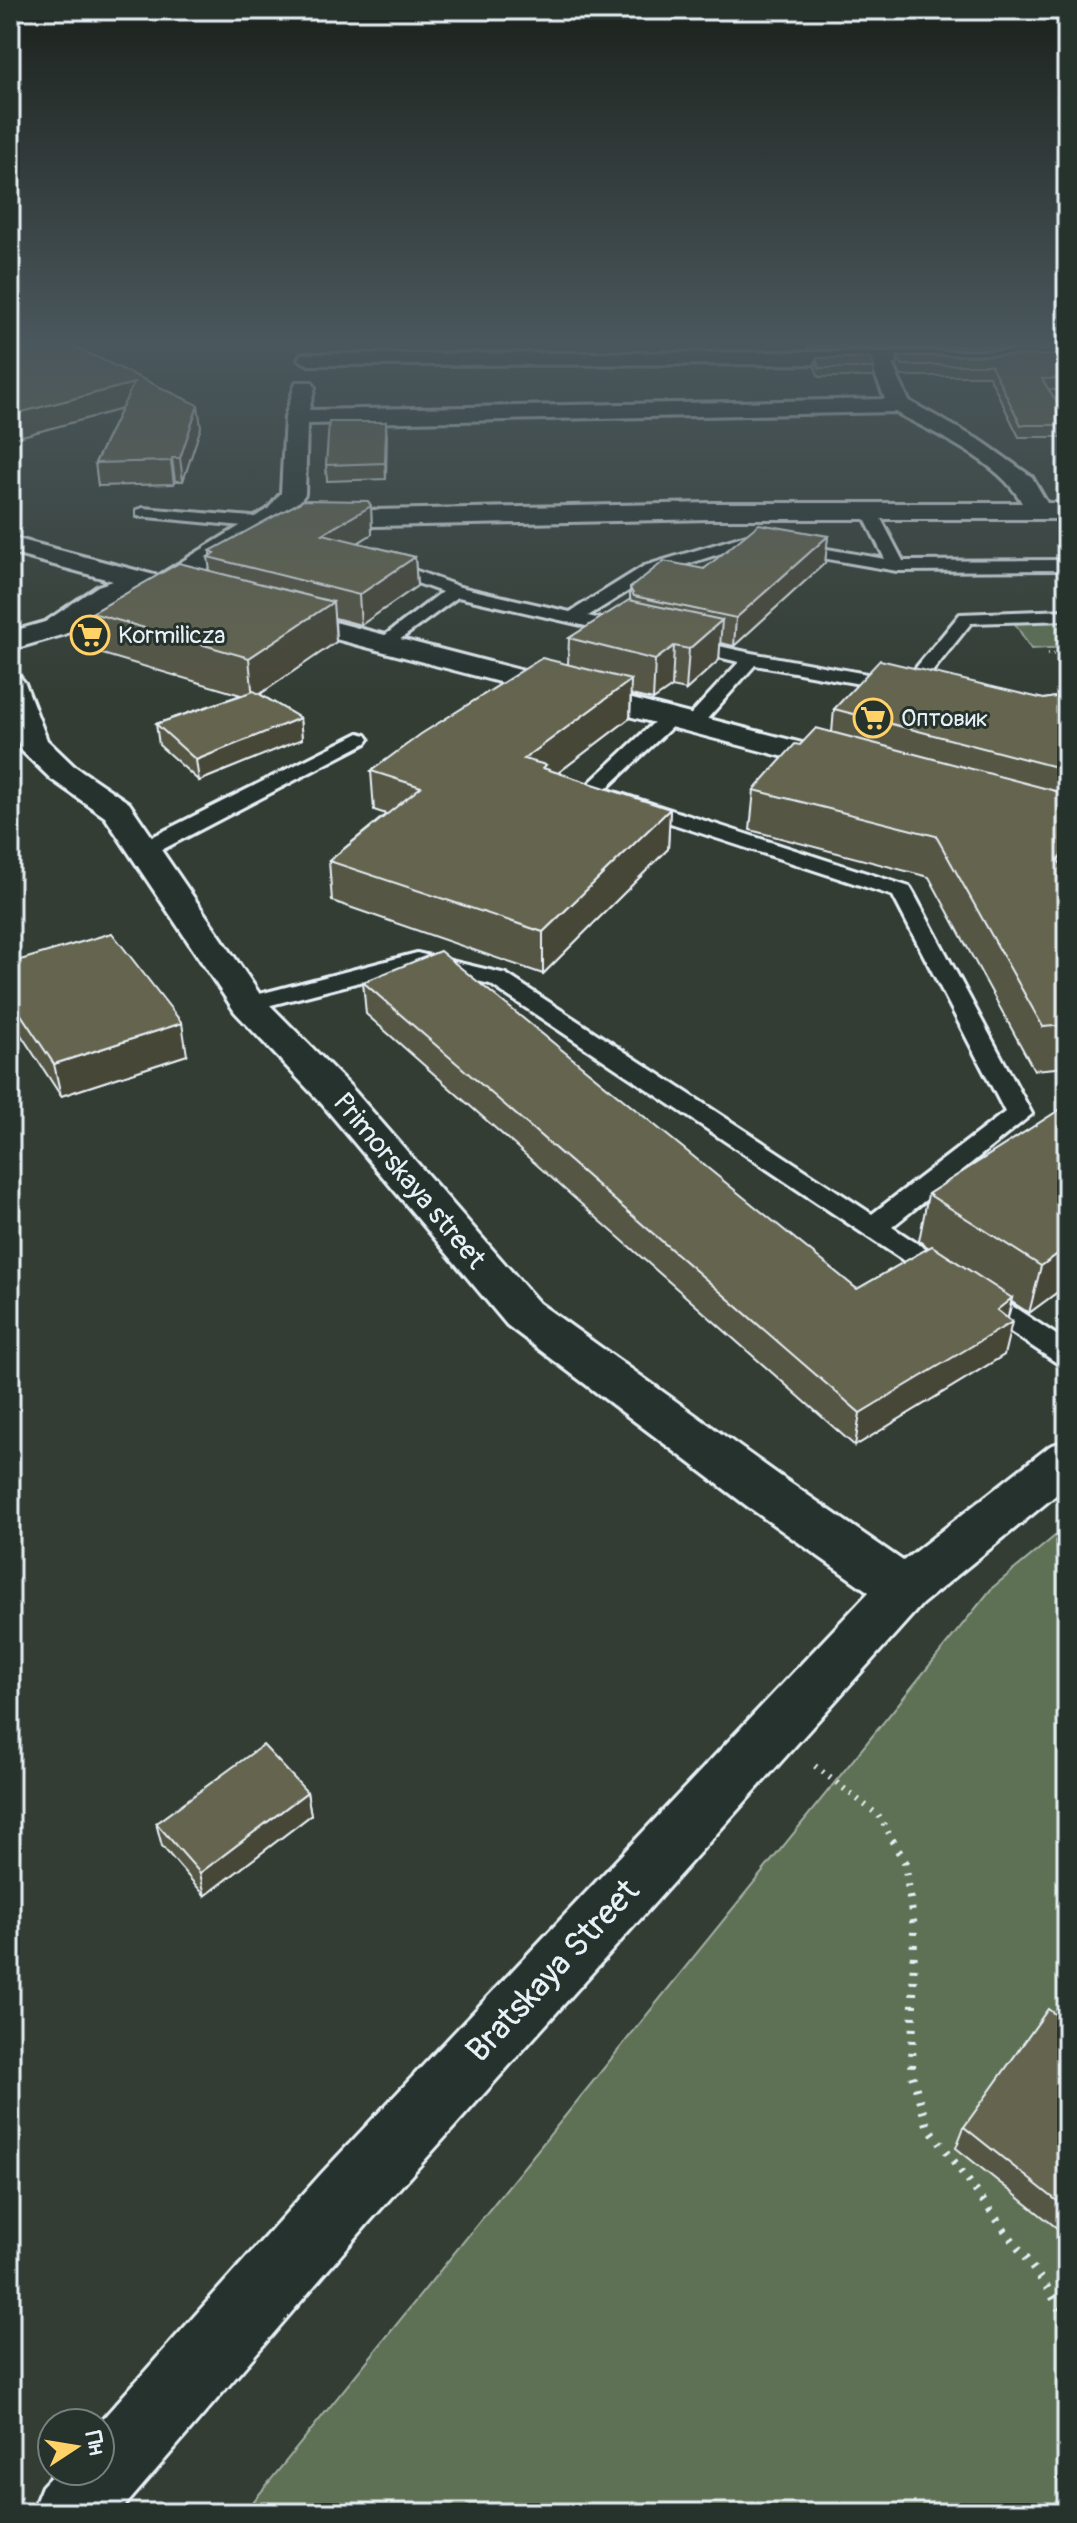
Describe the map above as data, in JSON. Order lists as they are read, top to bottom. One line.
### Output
{"streets":{"street":["Primorskaya street","Bratskaya Street"]},"crossings":[["Primorskaya street","Bratskaya Street"]],"places":{"supermarket":["Kormilicza","Оптовик"]},"north":"right"}
